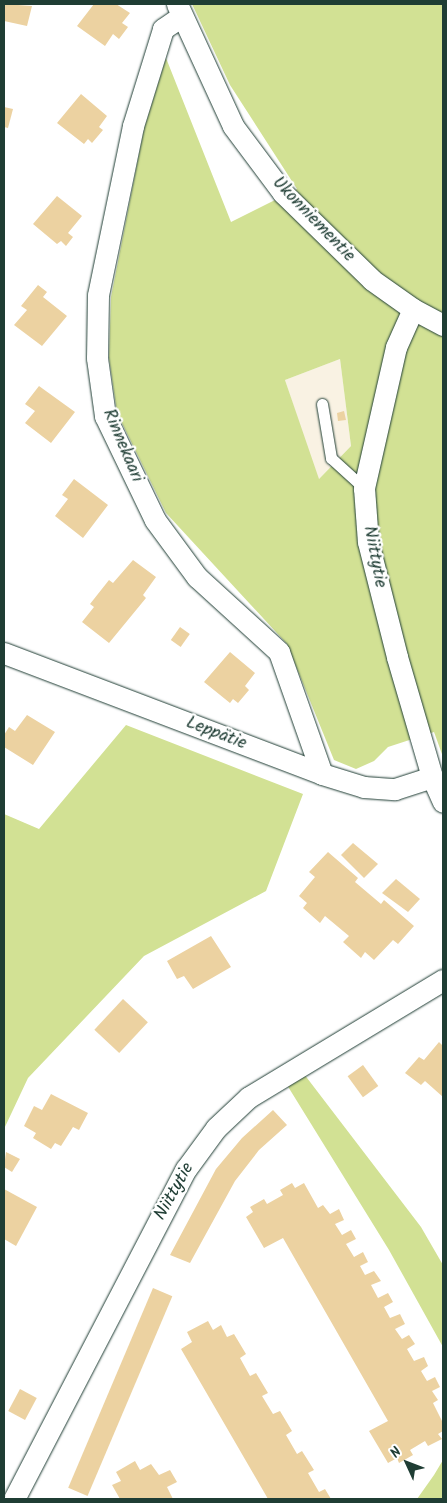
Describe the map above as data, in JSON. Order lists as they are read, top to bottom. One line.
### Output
{"streets":{"street":["Ukonniementie","Rinnekaari","Niittytie","Leppätie"]},"crossings":[["Ukonniementie","Rinnekaari"],["Ukonniementie","Niittytie"],["Rinnekaari","Leppätie"],["Niittytie","Leppätie"]],"north":"top left"}
